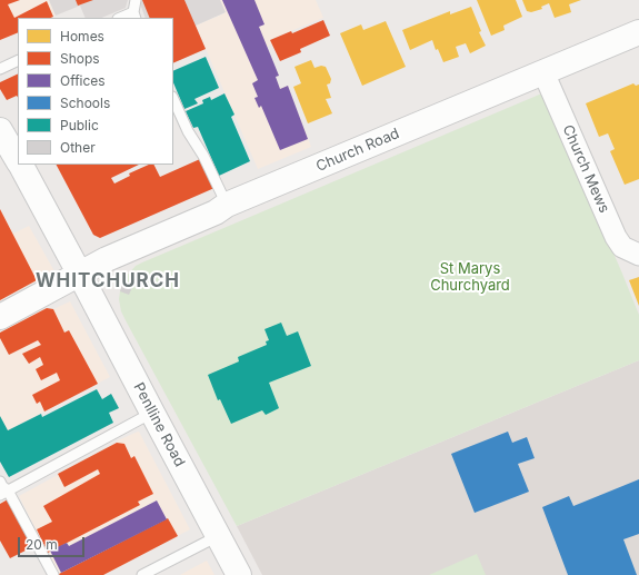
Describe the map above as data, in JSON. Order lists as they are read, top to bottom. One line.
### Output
{"streets":{"street":["Church Road","Church Mews","Penlline Road"]},"crossings":[["Church Road","Church Mews"],["Church Road","Penlline Road"]],"districts":["WHITCHURCH"],"parks":["St Marys Churchyard"],"legend":["Homes","Shops","Offices","Schools","Public","Other"],"scale_bar":"20 m"}
